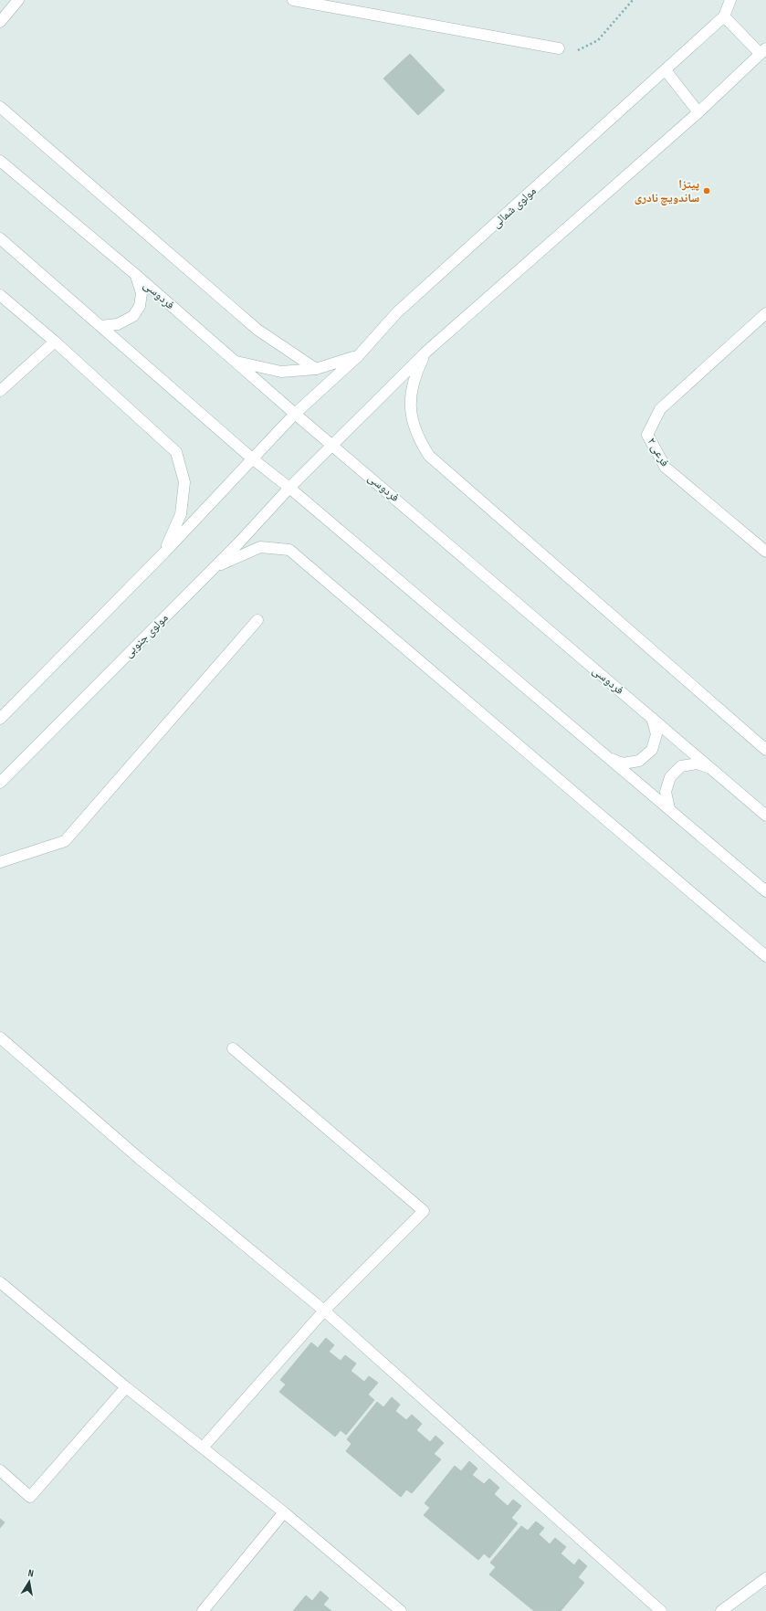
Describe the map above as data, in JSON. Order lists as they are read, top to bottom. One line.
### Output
{"streets":{"street":["مولوی شمالی","فردوسی","فرعی ۲","مولوی جنوبی"]},"crossings":[["مولوی شمالی","فردوسی"],["فردوسی","مولوی جنوبی"]],"places":["پیتزا ساندویچ نادری"],"north":"top"}
